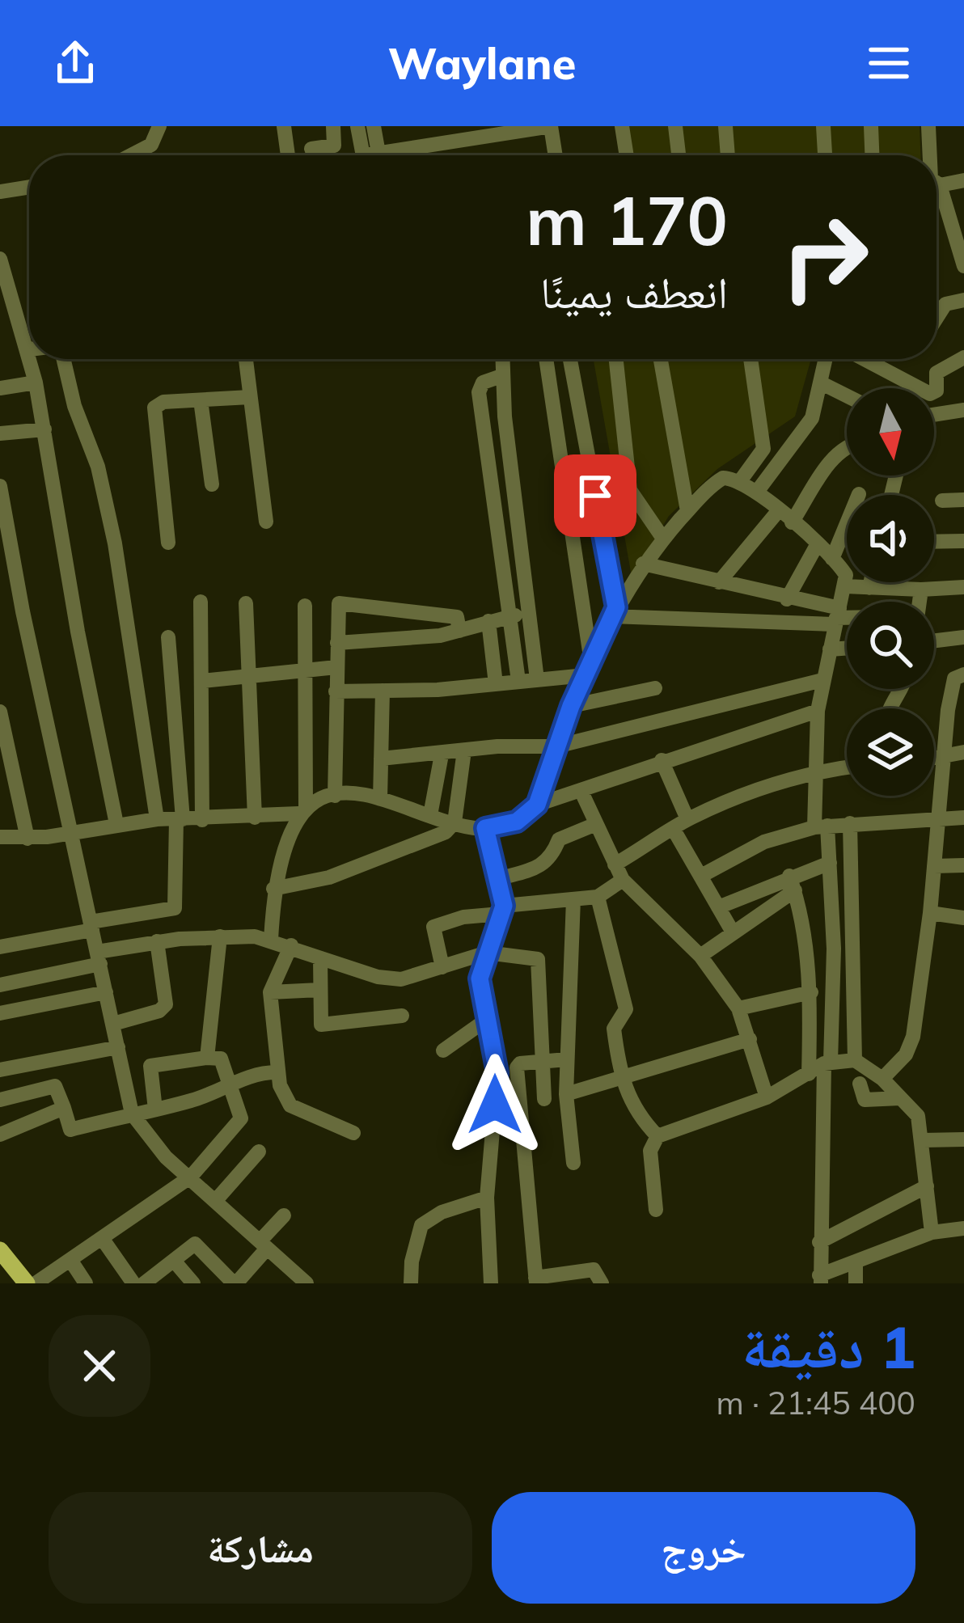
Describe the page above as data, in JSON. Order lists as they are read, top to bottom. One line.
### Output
{"north":"bottom","page":{"header":"Waylane","turn":["170 m","انعطف يمينًا"],"heading":["1 دقيقة","400 m · 21:45"],"buttons":["خروج","مشاركة"]}}
